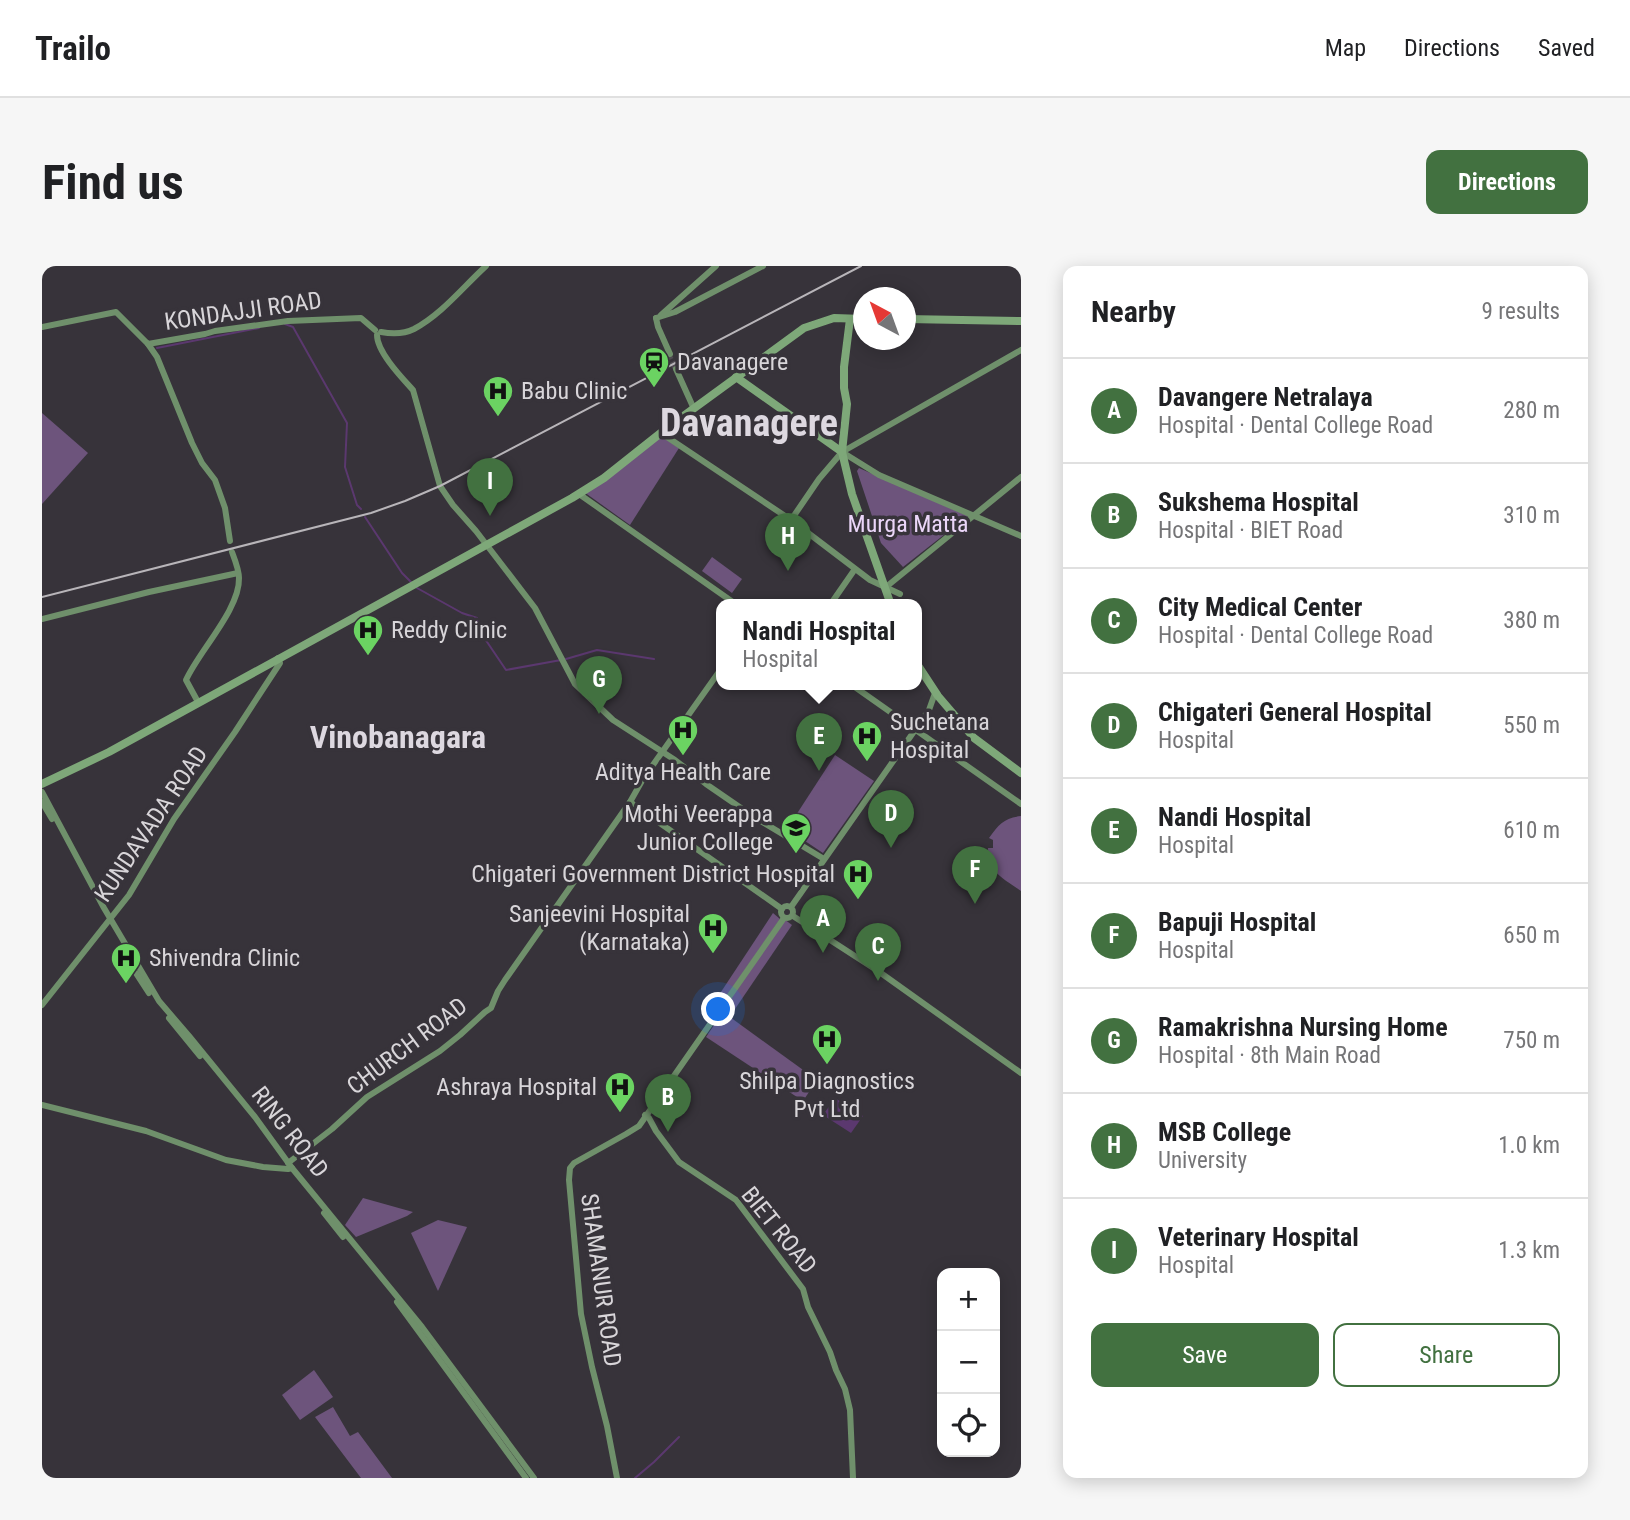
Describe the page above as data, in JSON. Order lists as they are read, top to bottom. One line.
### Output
{"streets":{"street":["KONDAJJI ROAD","KUNDAVADA ROAD","CHURCH ROAD","RING ROAD","BIET ROAD","SHAMANUR ROAD"]},"crossings":[["KUNDAVADA ROAD","RING ROAD"],["CHURCH ROAD","RING ROAD"],["BIET ROAD","SHAMANUR ROAD"]],"districts":["Davanagere","Vinobanagara"],"parks":["Murga Matta"],"places":{"station":["Davanagere"],"hospital":["Babu Clinic","Reddy Clinic","Aditya Health Care","Suchetana Hospital","Chigateri Government District Hospital","Sanjeevini Hospital (Karnataka)","Shivendra Clinic","Shilpa Diagnostics Pvt Ltd","Ashraya Hospital"],"school or university":["Mothi Veerappa Junior College"]},"north":"top left","page":{"header":"Trailo","nav":["Map","Directions","Saved"],"buttons":["Directions",["Save","Share"]],"title":"Find us","heading":["Nearby","9 results"],"list":[{"mark":"A","name":"Davangere Netralaya","note":"Hospital · Dental College Road","value":"280 m"},{"mark":"B","name":"Sukshema Hospital","note":"Hospital · BIET Road","value":"310 m"},{"mark":"C","name":"City Medical Center","note":"Hospital · Dental College Road","value":"380 m"},{"mark":"D","name":"Chigateri General Hospital","note":"Hospital","value":"550 m"},{"mark":"E","name":"Nandi Hospital","note":"Hospital","value":"610 m"},{"mark":"F","name":"Bapuji Hospital","note":"Hospital","value":"650 m"},{"mark":"G","name":"Ramakrishna Nursing Home","note":"Hospital · 8th Main Road","value":"750 m"},{"mark":"H","name":"MSB College","note":"University","value":"1.0 km"},{"mark":"I","name":"Veterinary Hospital","note":"Hospital","value":"1.3 km"}],"pins":["I","H","G","E","D","F","A","C","B"],"popup":["Nandi Hospital","Hospital"],"map_buttons":["+","−"]}}
